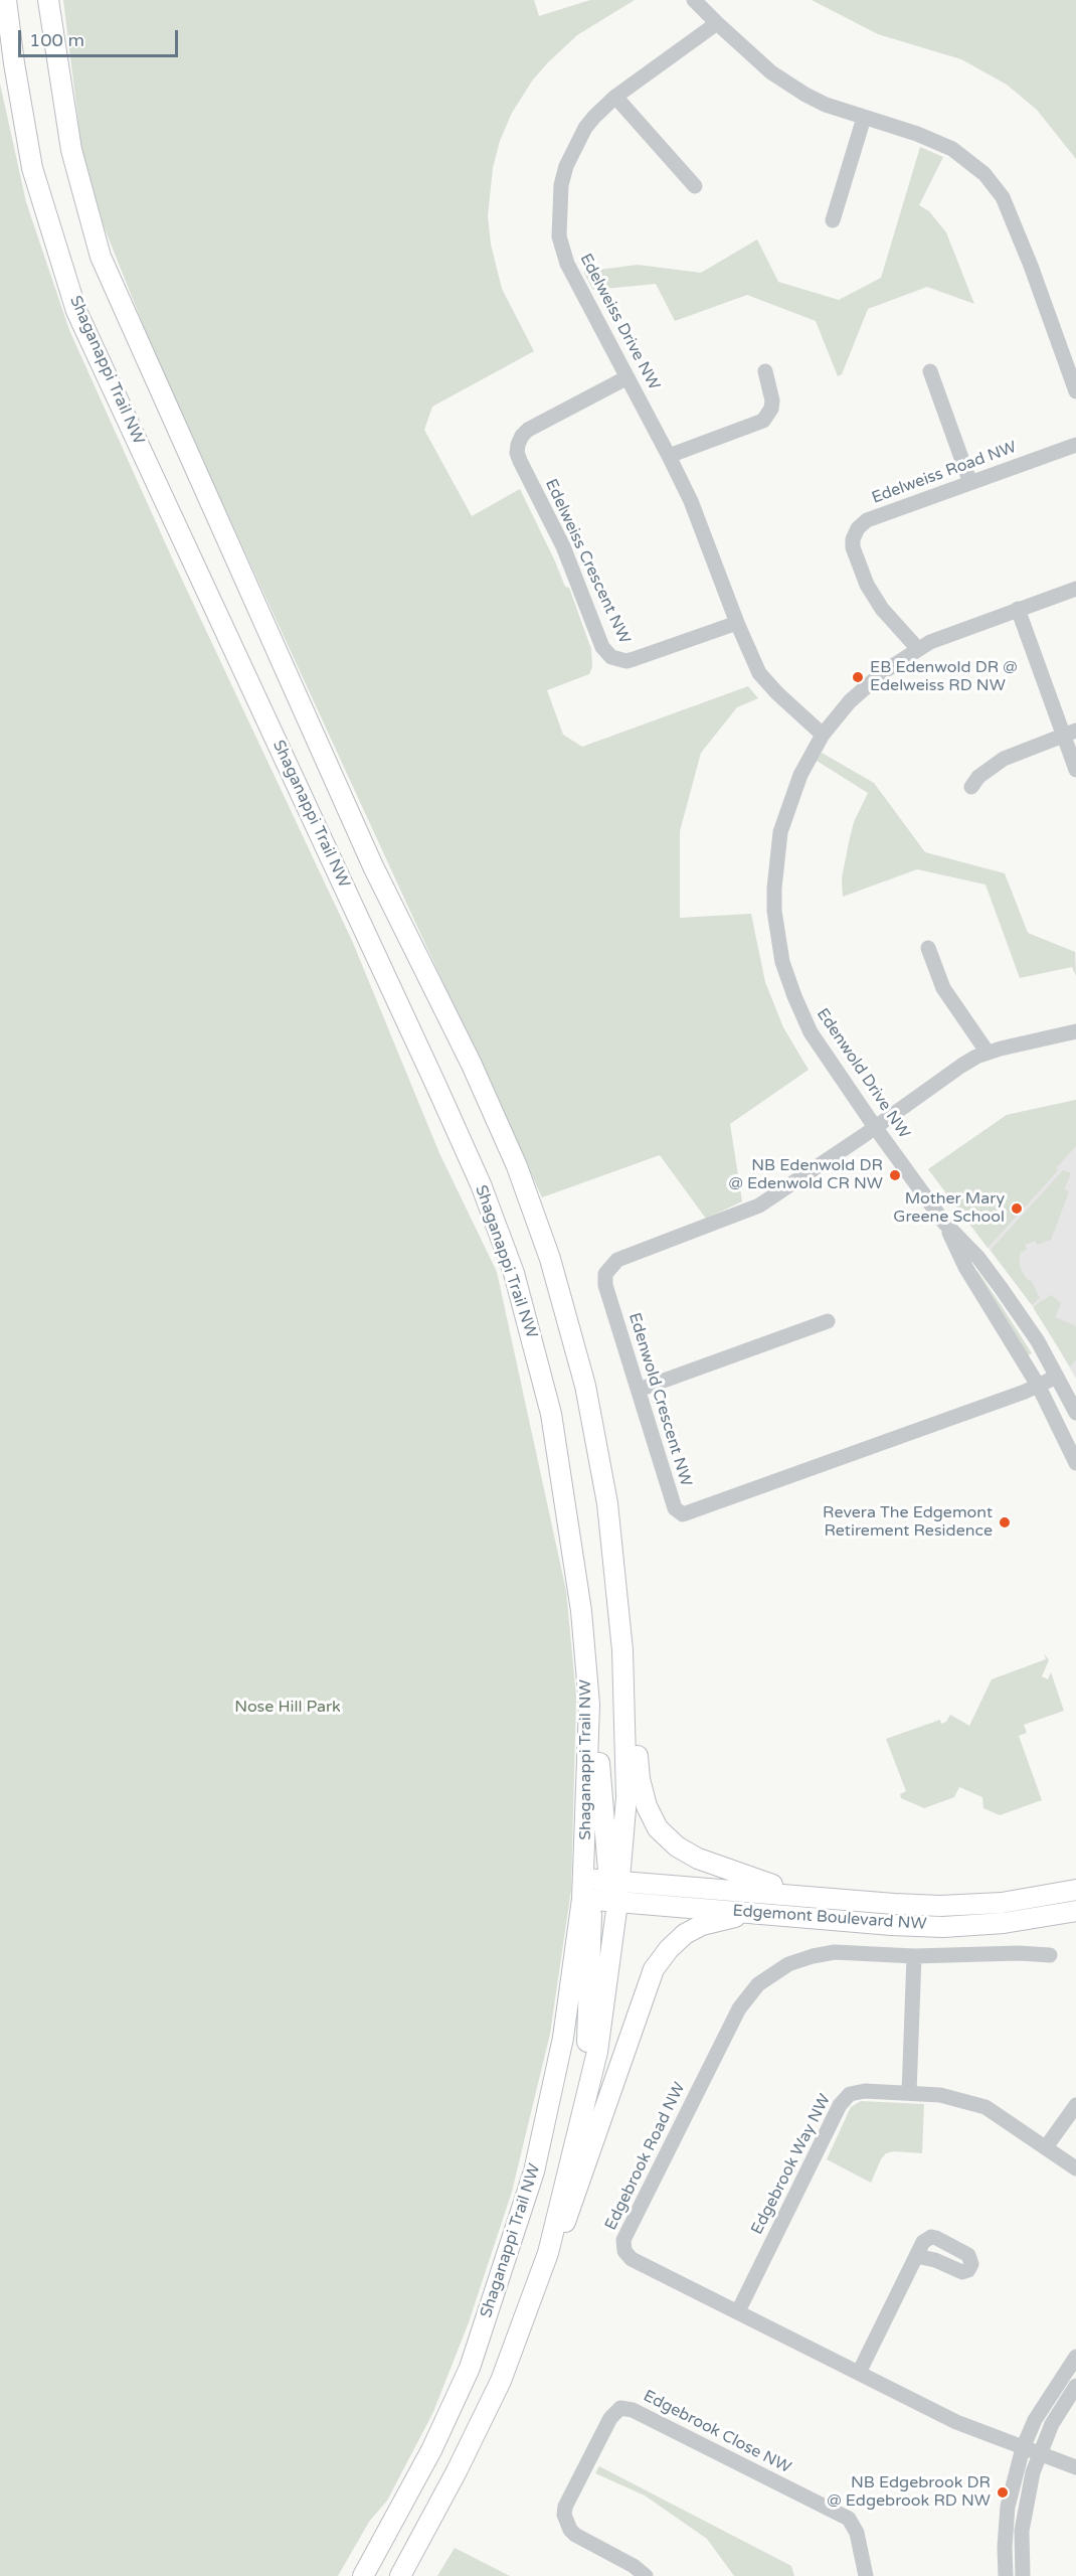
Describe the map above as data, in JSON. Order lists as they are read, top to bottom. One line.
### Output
{"streets":{"main road":["Shaganappi Trail NW","Edgemont Boulevard NW"],"street":["Edelweiss Drive NW","Edelweiss Road NW","Edelweiss Crescent NW","Edenwold Drive NW","Edenwold Crescent NW","Edgebrook Road NW","Edgebrook Way NW","Edgebrook Close NW"]},"crossings":[["Edelweiss Drive NW","Edelweiss Crescent NW"],["Edelweiss Drive NW","Edenwold Drive NW"],["Shaganappi Trail NW","Edgemont Boulevard NW"],["Edelweiss Road NW","Edenwold Drive NW"],["Edenwold Drive NW","Edenwold Crescent NW"],["Edgebrook Road NW","Edgebrook Way NW"]],"parks":["Nose Hill Park"],"places":["EB Edenwold DR @ Edelweiss RD NW","NB Edenwold DR @ Edenwold CR NW","Mother Mary Greene School","Revera The Edgemont Retirement Residence","NB Edgebrook DR @ Edgebrook RD NW"],"scale_bar":"100 m"}
